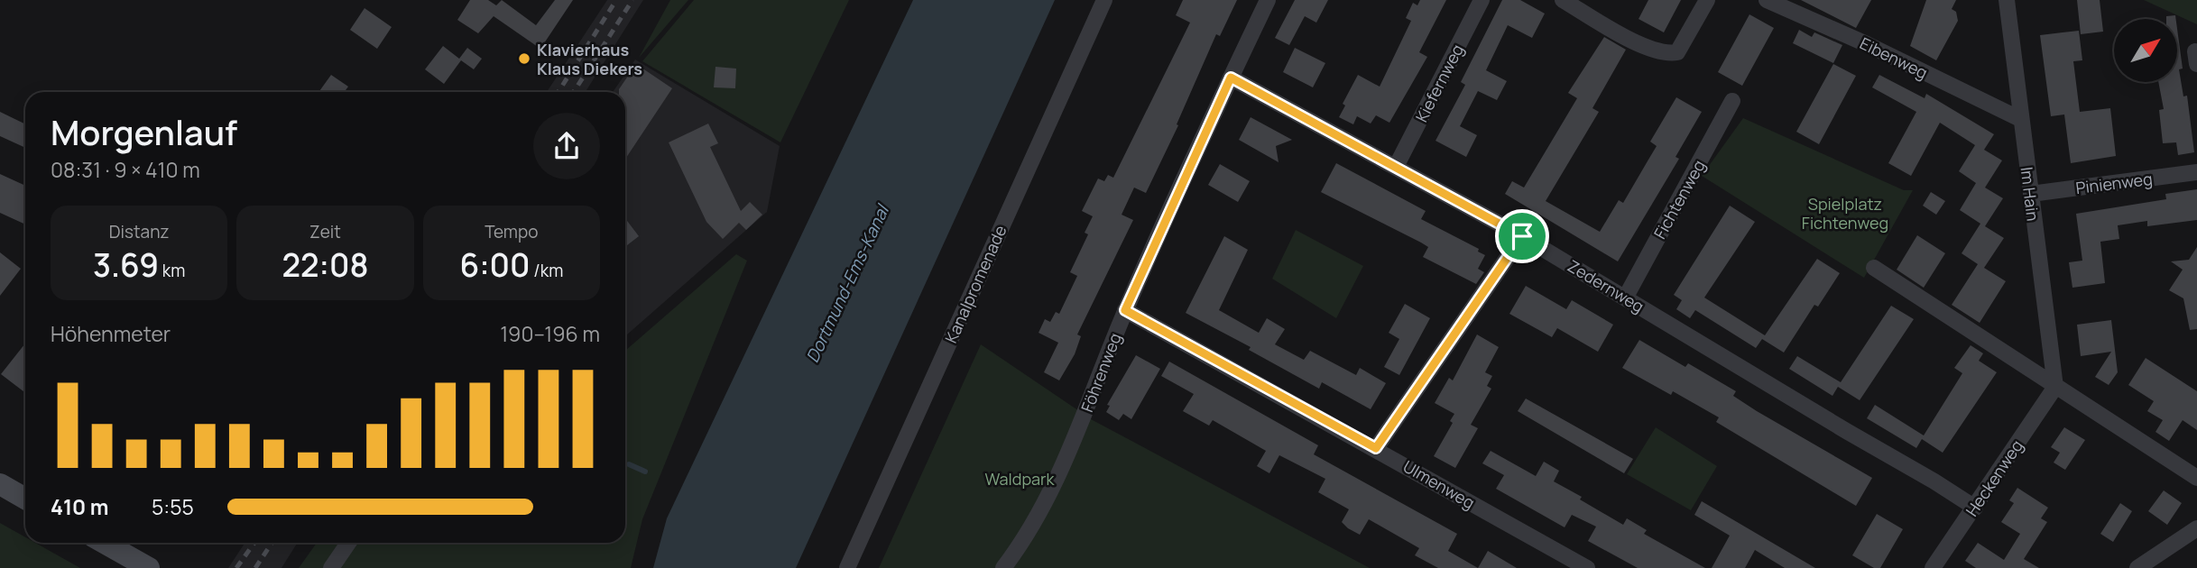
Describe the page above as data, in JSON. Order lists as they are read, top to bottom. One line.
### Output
{"streets":{"street":["Eibenweg","Kiefernweg","Pinienweg","Im Hain","Fichtenweg","Kanalpromenade","Zedernweg","Föhrenweg","Heckenweg","Ulmenweg"]},"crossings":[["Eibenweg","Im Hain"],["Kiefernweg","Zedernweg"],["Pinienweg","Im Hain"],["Im Hain","Heckenweg"],["Fichtenweg","Zedernweg"],["Zedernweg","Föhrenweg"],["Zedernweg","Heckenweg"],["Föhrenweg","Ulmenweg"]],"water":["Dortmund-Ems-Kanal"],"parks":["Spielplatz Fichtenweg","Waldpark"],"places":["Klavierhaus Klaus Diekers"],"north":"top right","page":{"heading":["Morgenlauf","08:31 · 9 × 410 m"],"stats":[["Distanz","3.69 km"],["Zeit","22:08"],["Tempo","6:00 /km"]],"chart":["Höhenmeter","190–196 m"],"list":[{"name":"410 m","note":"5:55"}]}}
